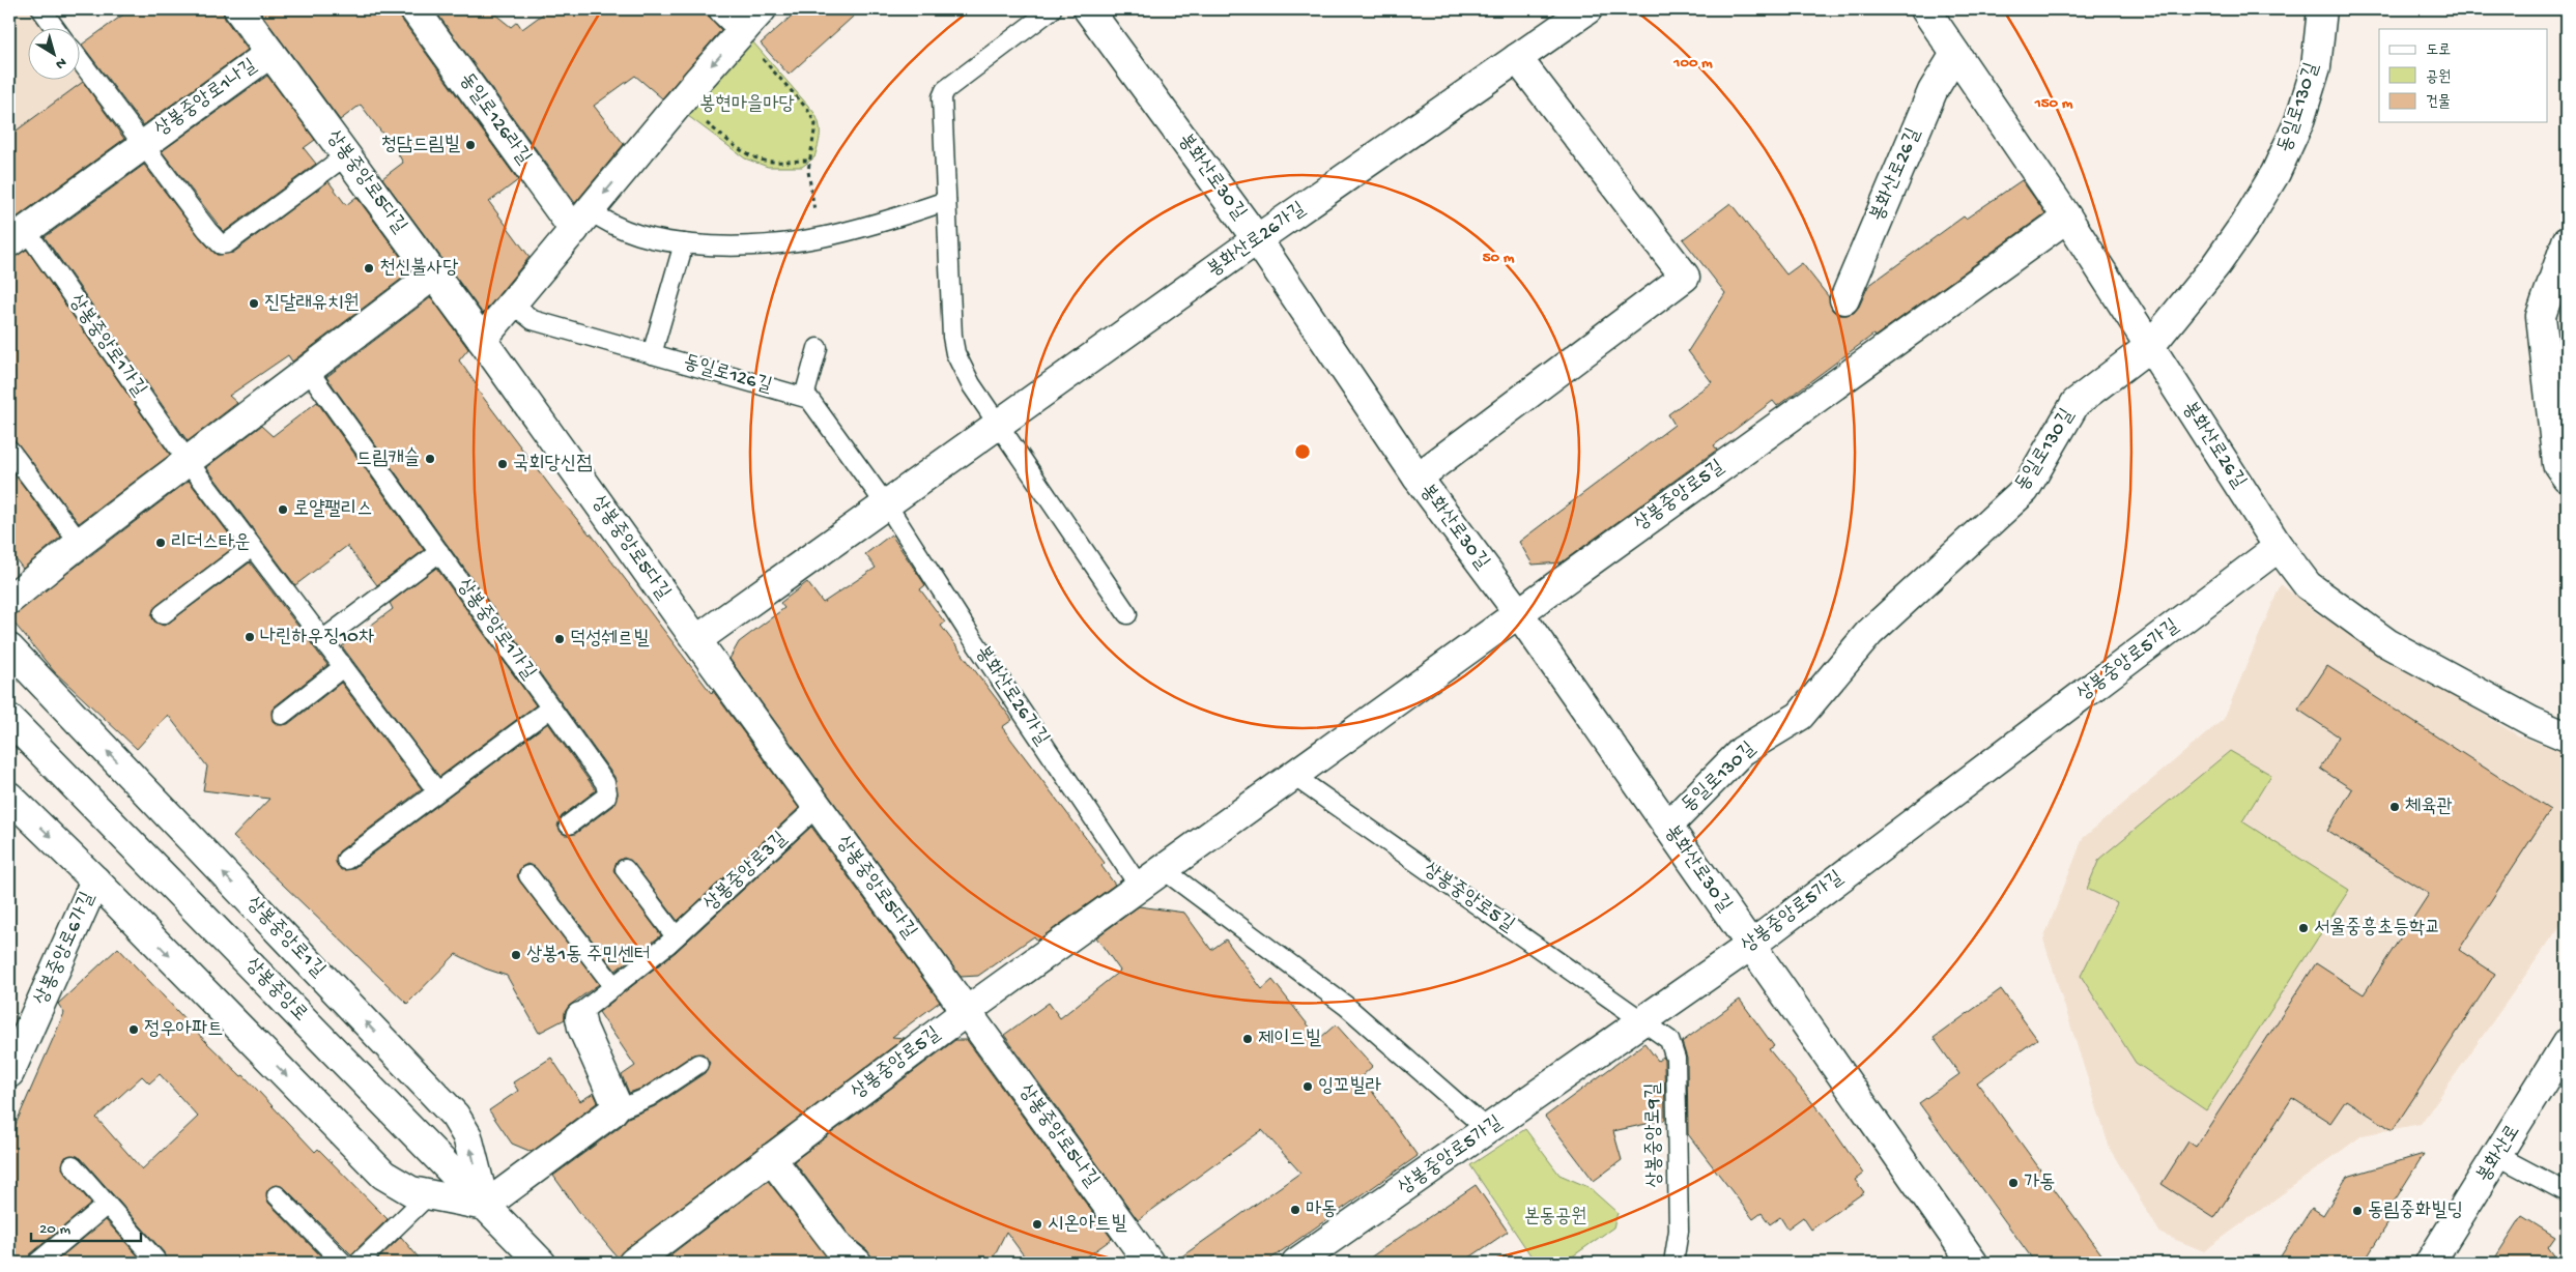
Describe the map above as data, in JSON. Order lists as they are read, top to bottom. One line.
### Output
{"streets":{"street":["상봉중앙로1나길","동일로130길","동일로126라길","봉화산로26길","봉화산로30길","상봉중앙로5다길","봉화산로26가길","상봉중앙로5길","상봉중앙로5가길","상봉중앙로3길","상봉중앙로1길","상봉중앙로6가길","상봉중앙로","상봉중앙로5나길","봉화산로"],"lane":["상봉중앙로1가길","동일로126길","상봉중앙로9길"]},"crossings":[["상봉중앙로1나길","상봉중앙로5다길"],["상봉중앙로1나길","상봉중앙로1가길"],["동일로130길","봉화산로26길"],["동일로130길","봉화산로30길"],["봉화산로26길","상봉중앙로5길"],["봉화산로26길","상봉중앙로5가길"],["봉화산로30길","봉화산로26가길"],["봉화산로30길","상봉중앙로5길"],["봉화산로30길","상봉중앙로5가길"],["상봉중앙로5다길","봉화산로26가길"],["상봉중앙로5다길","상봉중앙로5길"],["상봉중앙로5다길","상봉중앙로3길"],["상봉중앙로5다길","상봉중앙로5나길"],["봉화산로26가길","동일로126길"],["봉화산로26가길","상봉중앙로5길"],["상봉중앙로5길","상봉중앙로5가길"],["상봉중앙로5길","상봉중앙로9길"],["상봉중앙로5길","상봉중앙로5나길"],["상봉중앙로5가길","상봉중앙로9길"],["상봉중앙로1길","상봉중앙로"]],"parks":["봉현마을마당","본동공원"],"places":["청담드림빌","천신불사당","진달래유치원","드림캐슬","국회당신점","로얄팰리스","리더스타운","나린하우징10차","덕성쉐르빌","체육관","서울중흥초등학교","상봉1동 주민센터","정우아파트","제이드빌","잉꼬빌라","가동","마동","동림중화빌딩","시온아트빌"],"legend":["도로","공원","건물"],"scale_bar":"20 m","north":"bottom right","rings":["100 m","150 m","50 m"]}
